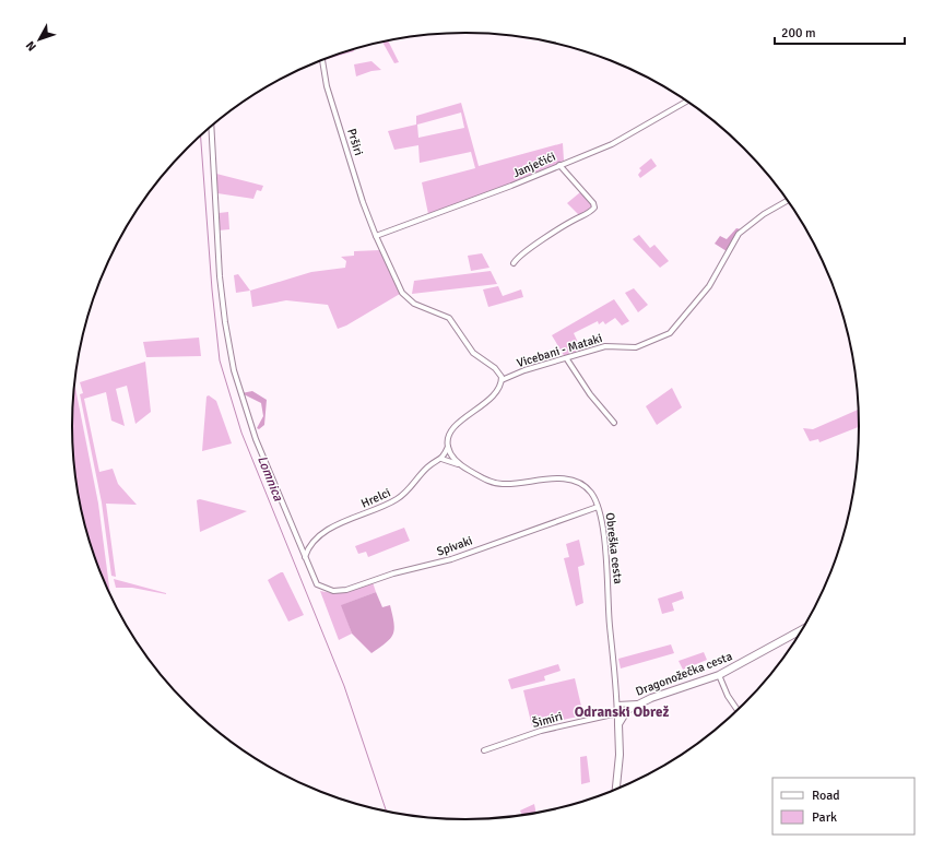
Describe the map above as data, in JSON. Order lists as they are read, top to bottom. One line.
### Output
{"streets":{"main road":["Obreška cesta","Dragonožečka cesta"],"street":["Prširi","Janječići","Vicebani - Mataki","Hrelci","Spivaki","Šimiri"]},"crossings":[["Prširi","Janječići"],["Hrelci","Spivaki"],["Hrelci","Obreška cesta"],["Spivaki","Obreška cesta"],["Obreška cesta","Dragonožečka cesta"],["Obreška cesta","Šimiri"]],"districts":["Odranski Obrež"],"water":["Lomnica"],"legend":["Road","Park"],"scale_bar":"200 m","north":"bottom left"}
